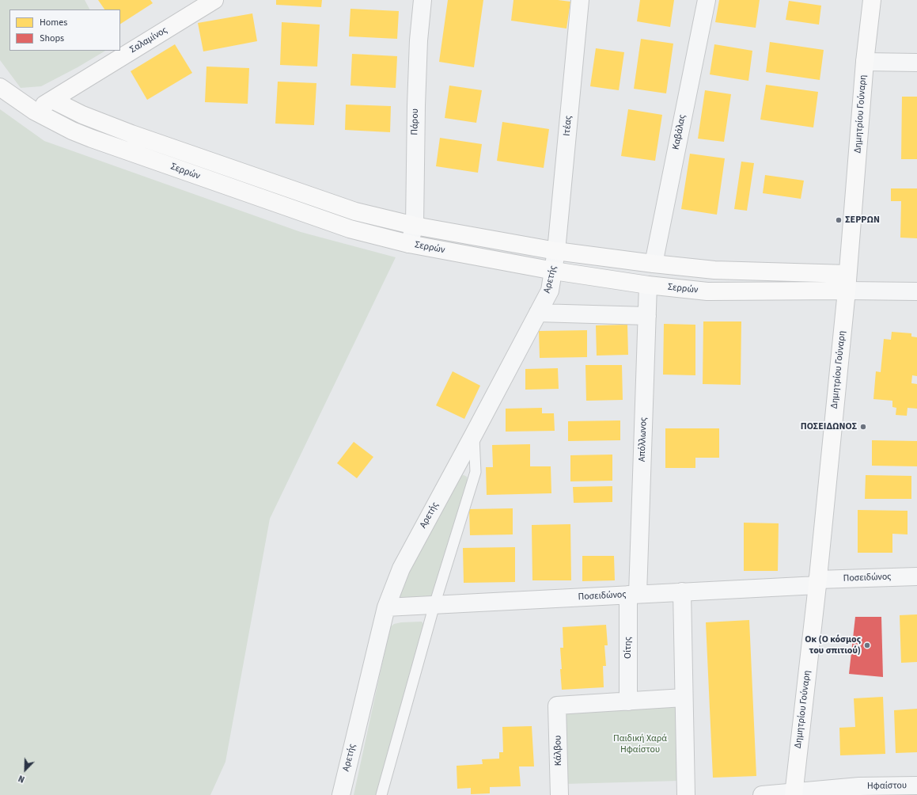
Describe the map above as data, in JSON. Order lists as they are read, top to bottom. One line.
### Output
{"streets":{"street":["Σαλαμίνος","Δημητρίου Γούναρη","Πάρου","Ιτέας","Καβάλας","Σερρών","Αρετής","Απόλλωνος","Ποσειδώνος","Οίτης","Κάλβου","Ηφαίστου"]},"crossings":[["Σαλαμίνος","Σερρών"],["Δημητρίου Γούναρη","Σερρών"],["Δημητρίου Γούναρη","Ποσειδώνος"],["Δημητρίου Γούναρη","Ηφαίστου"],["Πάρου","Σερρών"],["Ιτέας","Σερρών"],["Ιτέας","Αρετής"],["Καβάλας","Σερρών"],["Σερρών","Αρετής"],["Σερρών","Απόλλωνος"],["Αρετής","Ποσειδώνος"],["Απόλλωνος","Ποσειδώνος"],["Απόλλωνος","Οίτης"],["Ποσειδώνος","Οίτης"],["Οίτης","Κάλβου"]],"parks":["Παιδική Χαρά Ηφαίστου"],"places":["ΣΕΡΡΩΝ","ΠΟΣΕΙΔΩΝΟΣ","Οκ (Ο κόσμος του σπιτιού)"],"legend":["Homes","Shops"],"north":"bottom left"}
